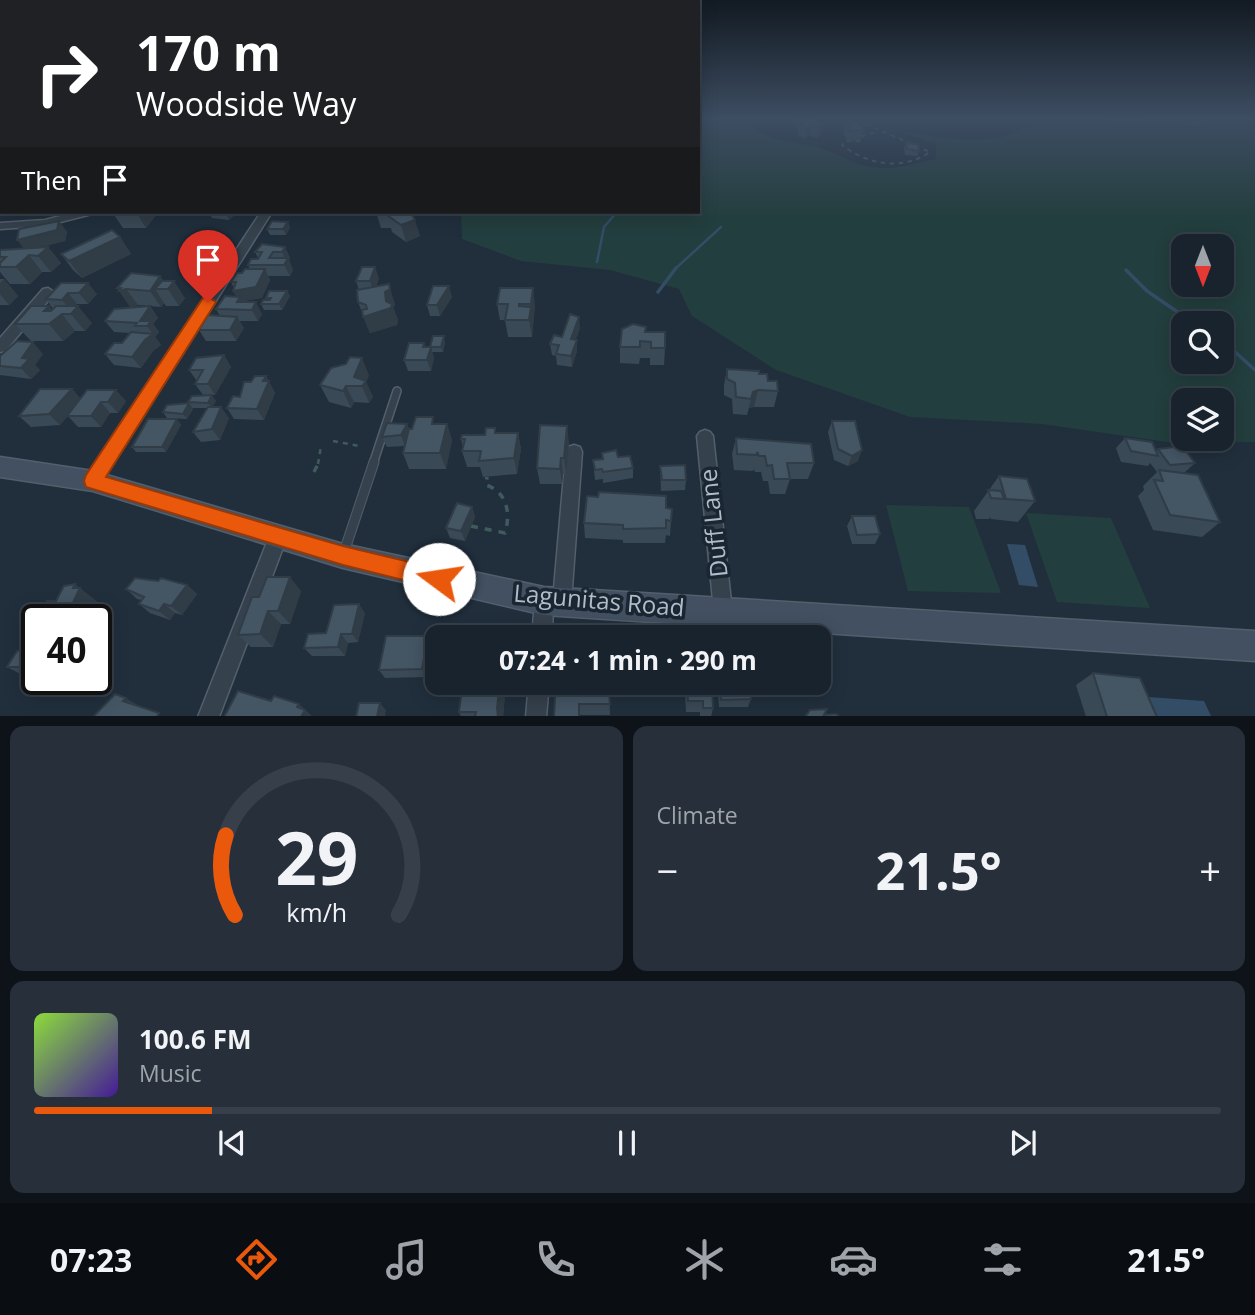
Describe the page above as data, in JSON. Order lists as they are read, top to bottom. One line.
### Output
{"streets":{"street":["Duff Lane","Lagunitas Road"]},"crossings":[["Duff Lane","Lagunitas Road"]],"north":"bottom","page":{"turn":["170 m","Woodside Way"],"then":"Then","limit":"40","trip":"07:24 · 1 min · 290 m","tile":"Climate","heat":["−","21.5°","+"],"song":["100.6 FM","Music"],"tabs":["07:23","21.5°"],"gauge":["29","km/h"]}}
